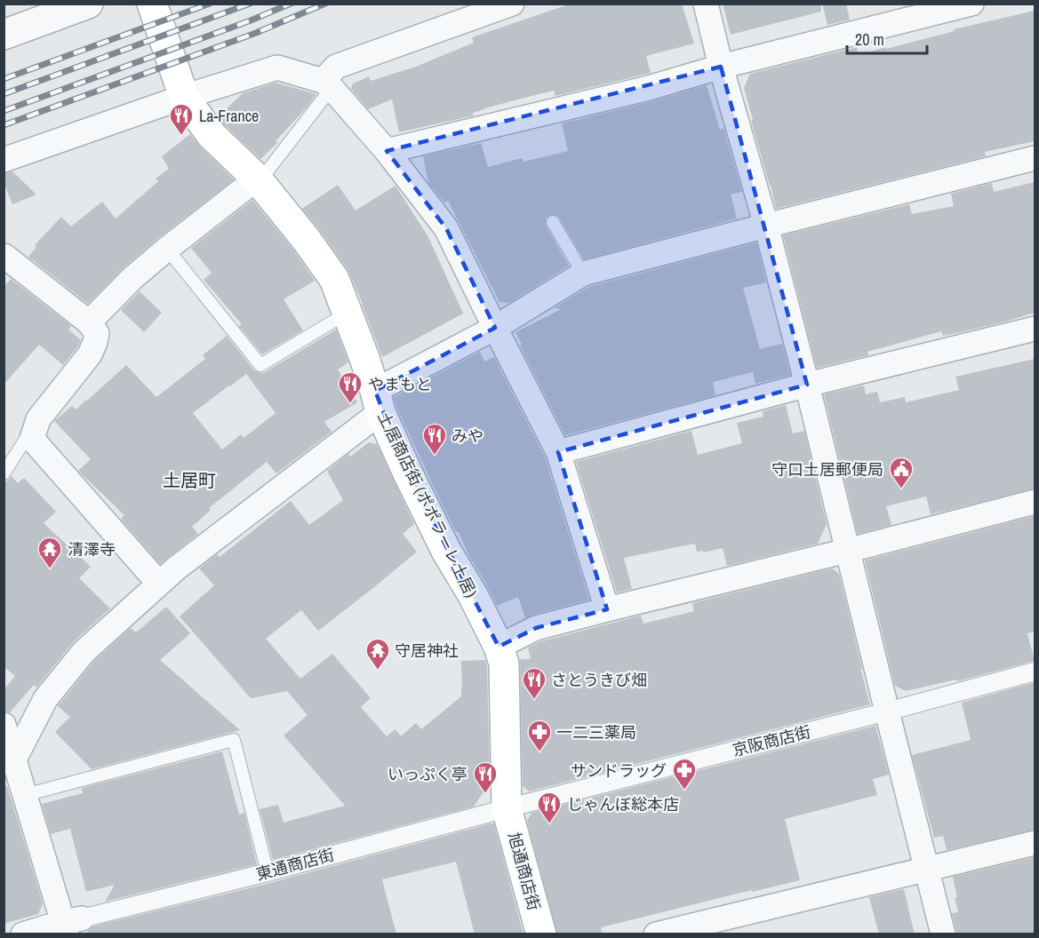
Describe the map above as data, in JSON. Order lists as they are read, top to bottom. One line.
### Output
{"streets":{"main road":["土居商店街 (ポポラーレ土居)","旭通商店街"],"street":["京阪商店街","東通商店街"]},"crossings":[["土居商店街 (ポポラーレ土居)","京阪商店街"],["土居商店街 (ポポラーレ土居)","東通商店街"],["土居商店街 (ポポラーレ土居)","旭通商店街"],["京阪商店街","東通商店街"],["京阪商店街","旭通商店街"],["東通商店街","旭通商店街"]],"districts":["土居町"],"places":{"restaurant":["La-France","やまもと","みや","さとうきび畑","いっぷく亭","じゃんぼ総本店"],"public building":["守口土居郵便局"],"temple":["清澤寺","守居神社"],"pharmacy":["一二三薬局","サンドラッグ"]},"scale_bar":"20 m"}
